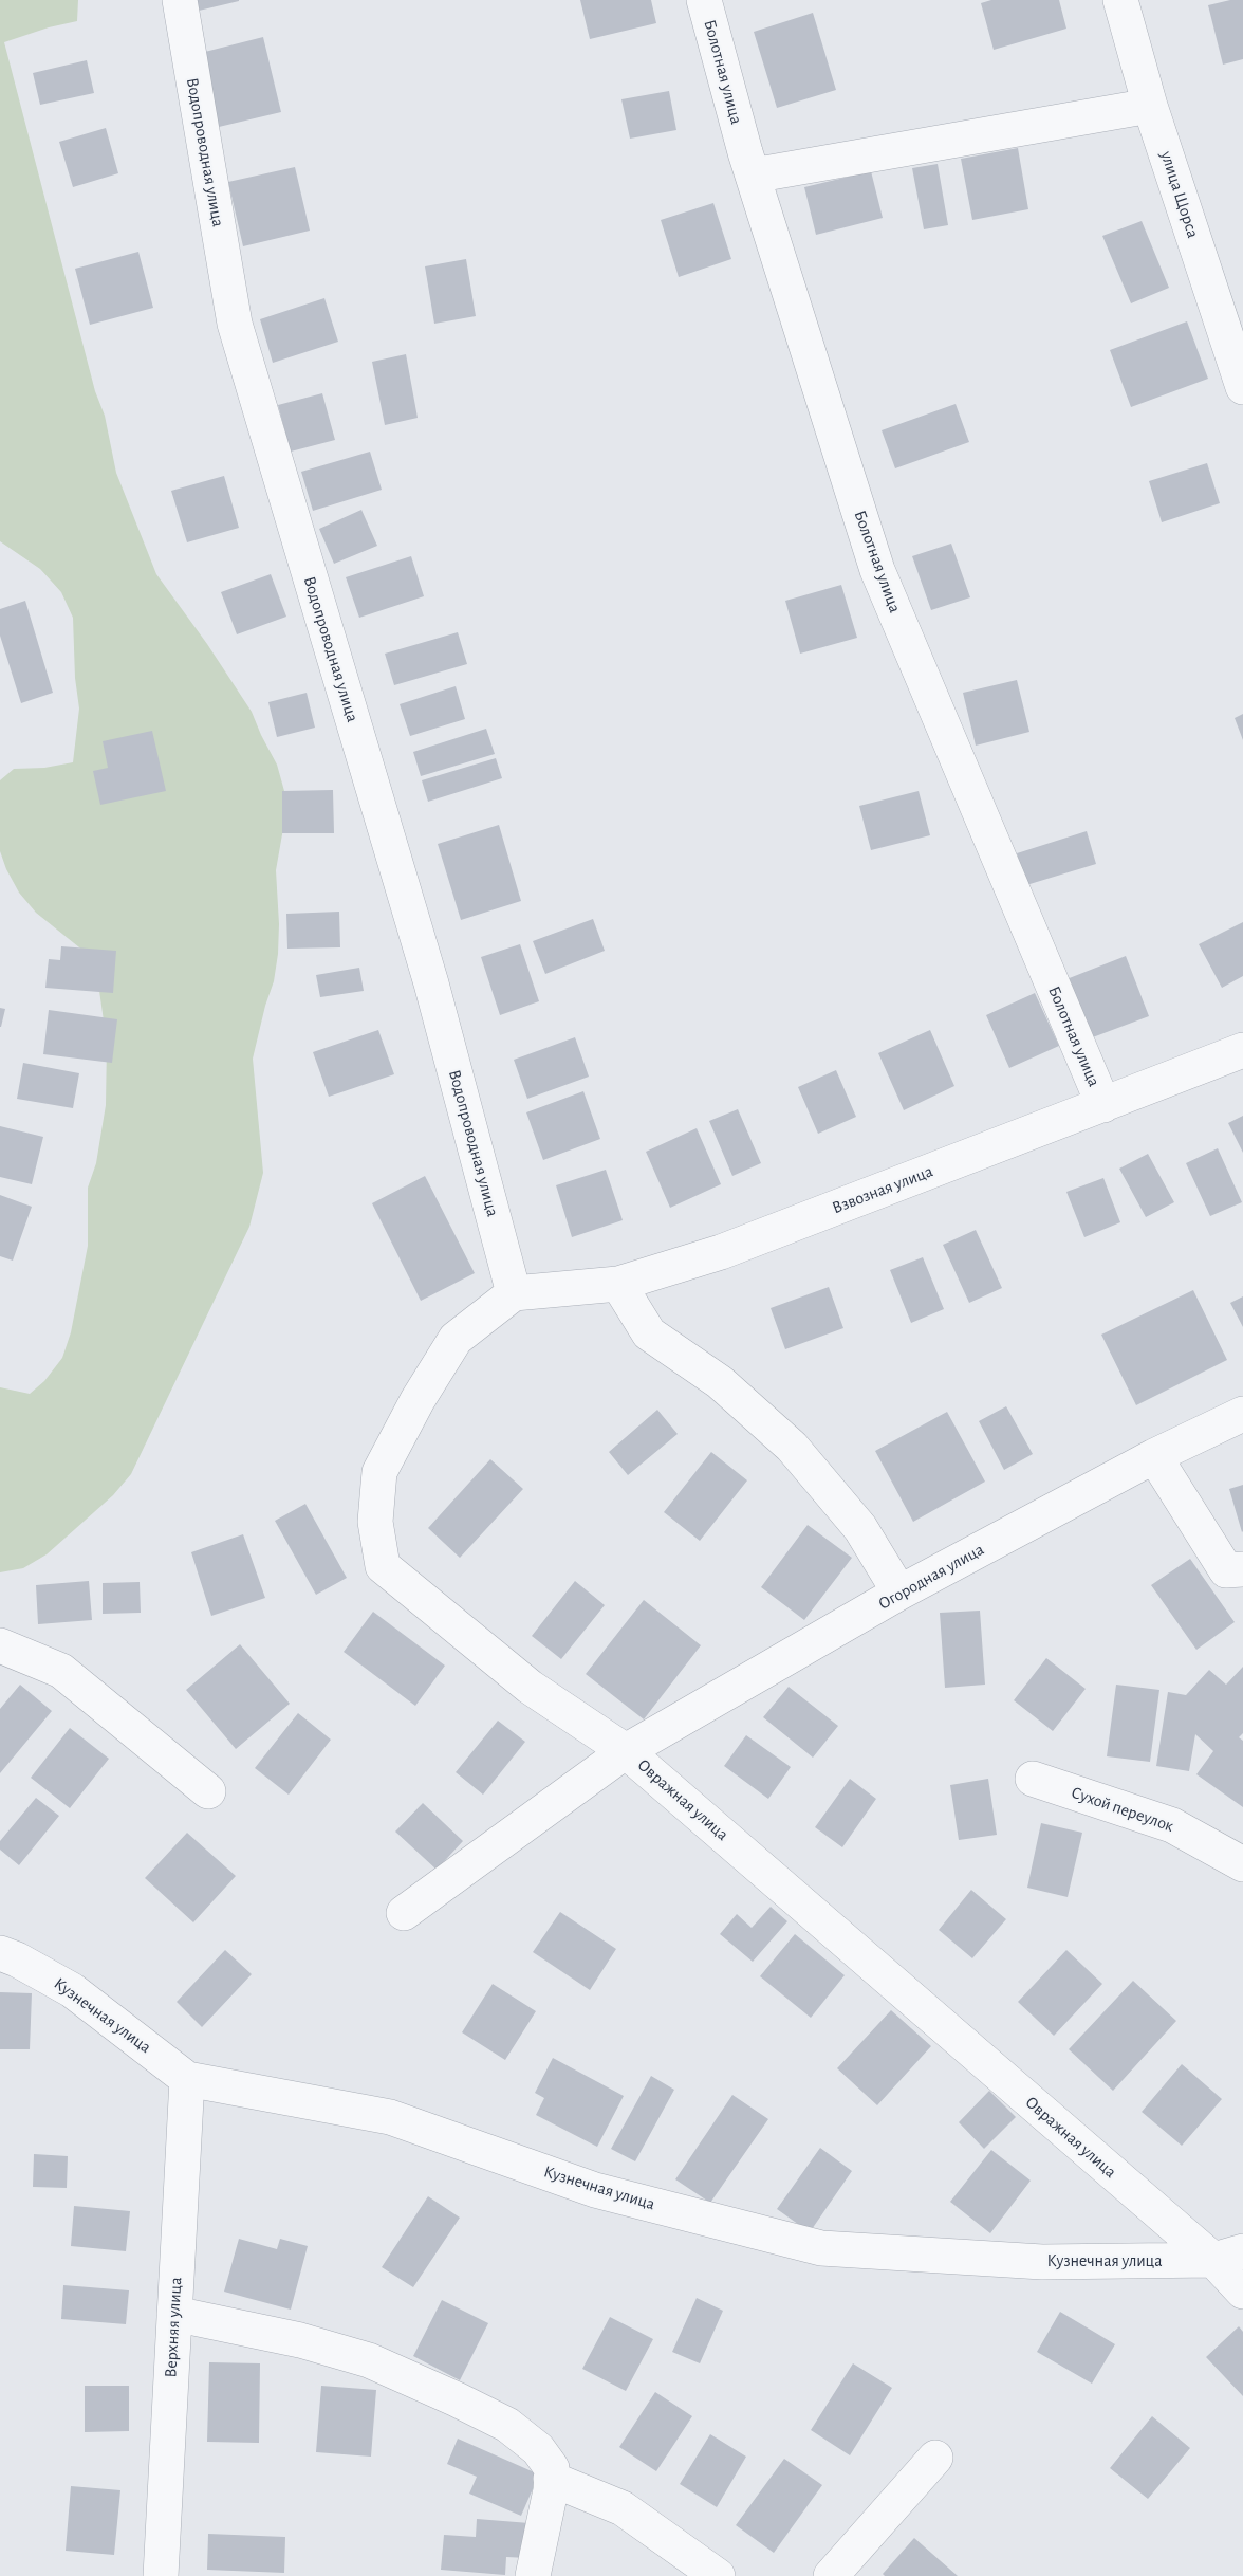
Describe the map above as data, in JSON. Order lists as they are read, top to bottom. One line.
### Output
{"streets":{"street":["Болотная улица","Водопроводная улица","улица Щорса","Взвозная улица","Огородная улица","Овражная улица","Сухой переулок","Кузнечная улица","Верхняя улица"]},"crossings":[["Болотная улица","Взвозная улица"],["Водопроводная улица","Взвозная улица"],["Водопроводная улица","Овражная улица"],["Взвозная улица","Овражная улица"],["Огородная улица","Овражная улица"],["Овражная улица","Кузнечная улица"],["Кузнечная улица","Верхняя улица"]]}
